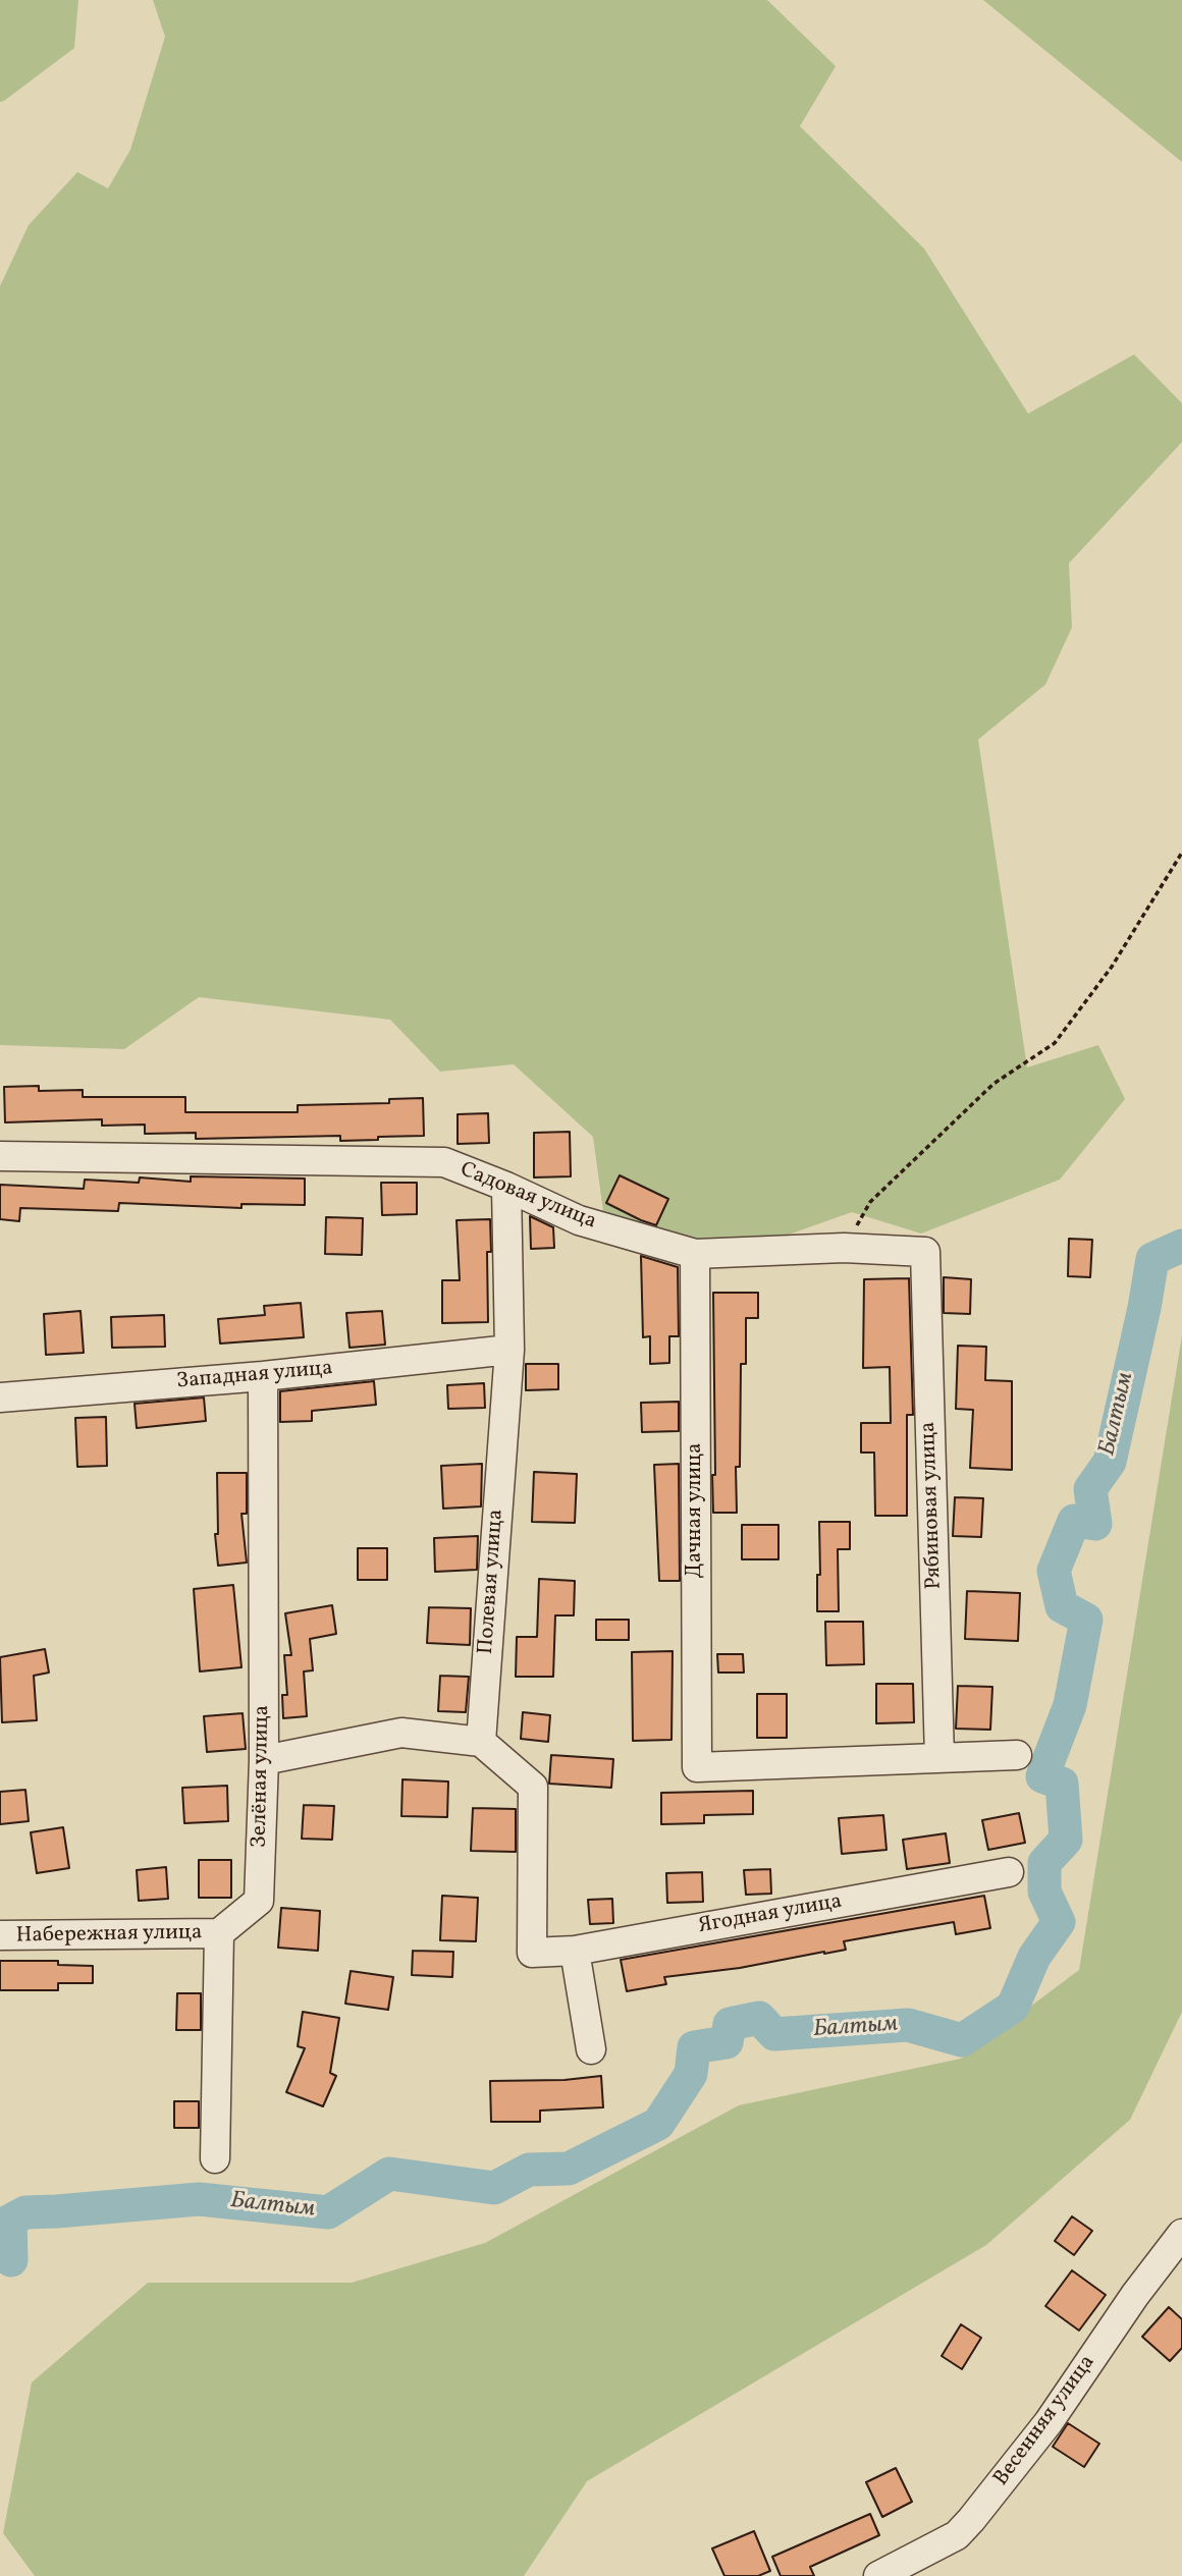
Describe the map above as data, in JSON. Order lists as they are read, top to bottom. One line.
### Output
{"streets":{"street":["Садовая улица","Западная улица","Рябиновая улица","Дачная улица","Полевая улица","Зелёная улица","Ягодная улица","Набережная улица","Весенняя улица"]},"crossings":[["Садовая улица","Рябиновая улица"],["Садовая улица","Дачная улица"],["Садовая улица","Полевая улица"],["Западная улица","Полевая улица"],["Западная улица","Зелёная улица"],["Рябиновая улица","Дачная улица"],["Полевая улица","Ягодная улица"],["Зелёная улица","Набережная улица"]],"water":["Балтым"]}
